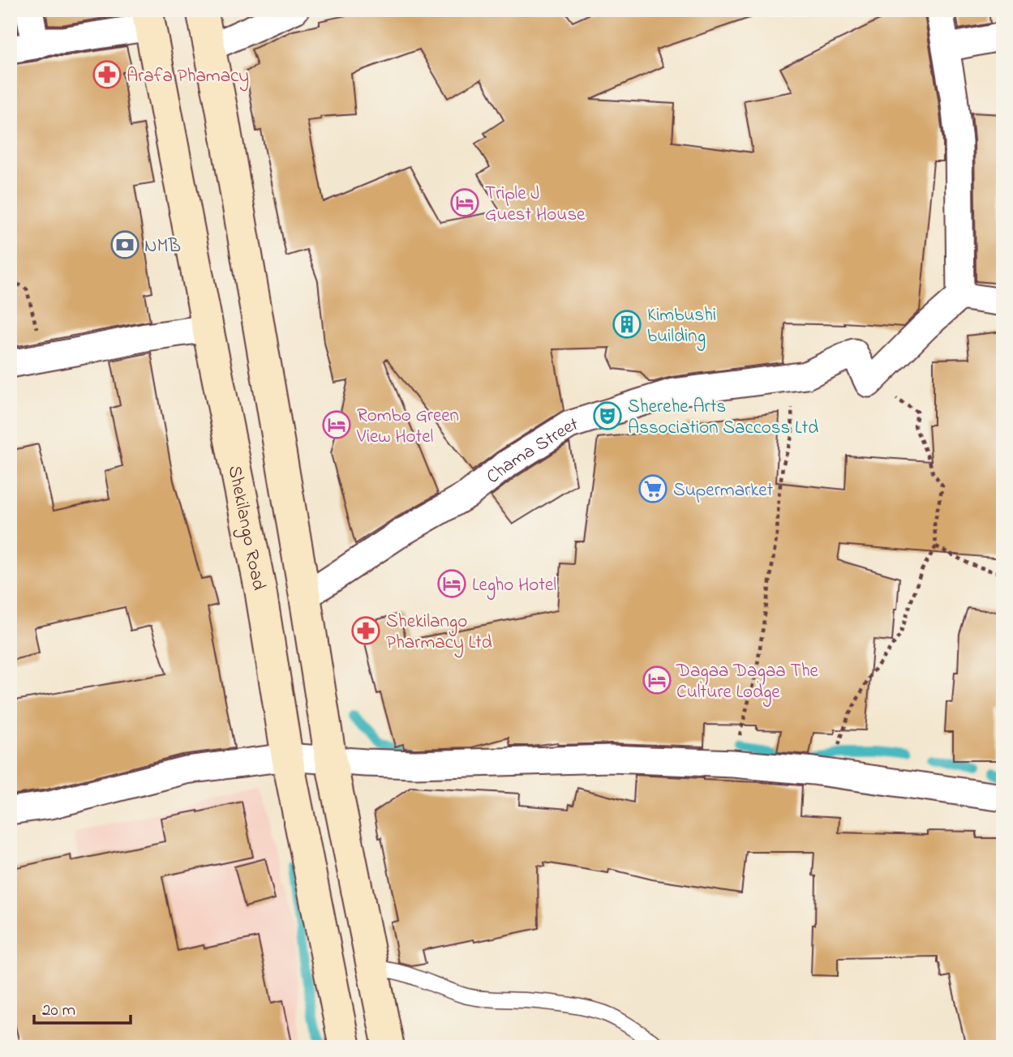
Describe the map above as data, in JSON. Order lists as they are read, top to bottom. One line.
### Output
{"streets":{"main road":["Shekilango Road"],"street":["Chama Street"]},"places":{"pharmacy":["Arafa Phamacy","Shekilango Pharmacy Ltd"],"hotel":["Triple J Guest House","Rombo Green View Hotel","Legho Hotel","Dagaa Dagaa The Culture Lodge"],"bank":["NMB"],"building":["Kimbushi building"],"theatre":["Sherehe Arts Association Saccoss Ltd"],"supermarket":["Supermarket"]},"scale_bar":"20 m"}
